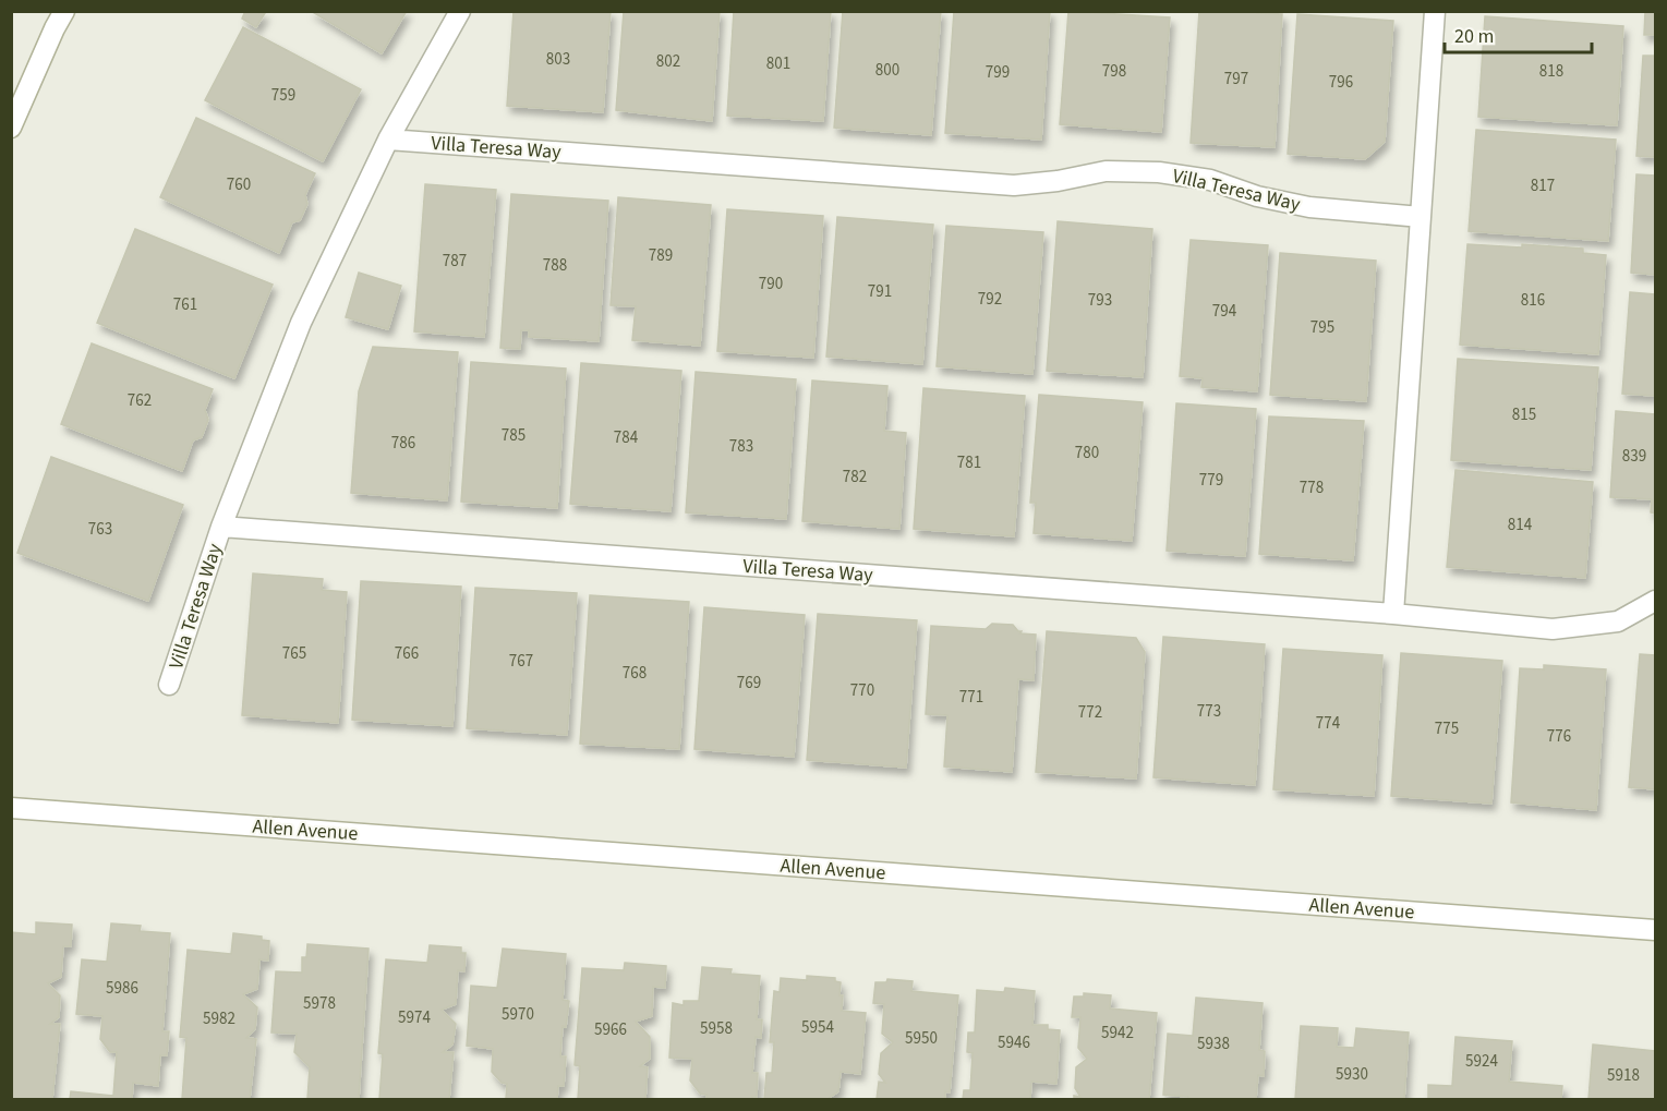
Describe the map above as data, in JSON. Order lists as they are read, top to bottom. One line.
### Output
{"streets":{"street":["Villa Teresa Way","Allen Avenue"]},"house_numbers":["803","802","801","800","798","818","799","797","796","759","760","817","789","787","788","790","791","792","793","816","761","794","795","762","815","785","784","786","783","780","839","781","782","779","778","814","763","765","766","767","768","769","770","771","773","772","774","775","776","5986","5978","5970","5974","5982","5954","5958","5966","5942","5950","5946","5938","5924","5930","5918"],"scale_bar":"20 m"}
